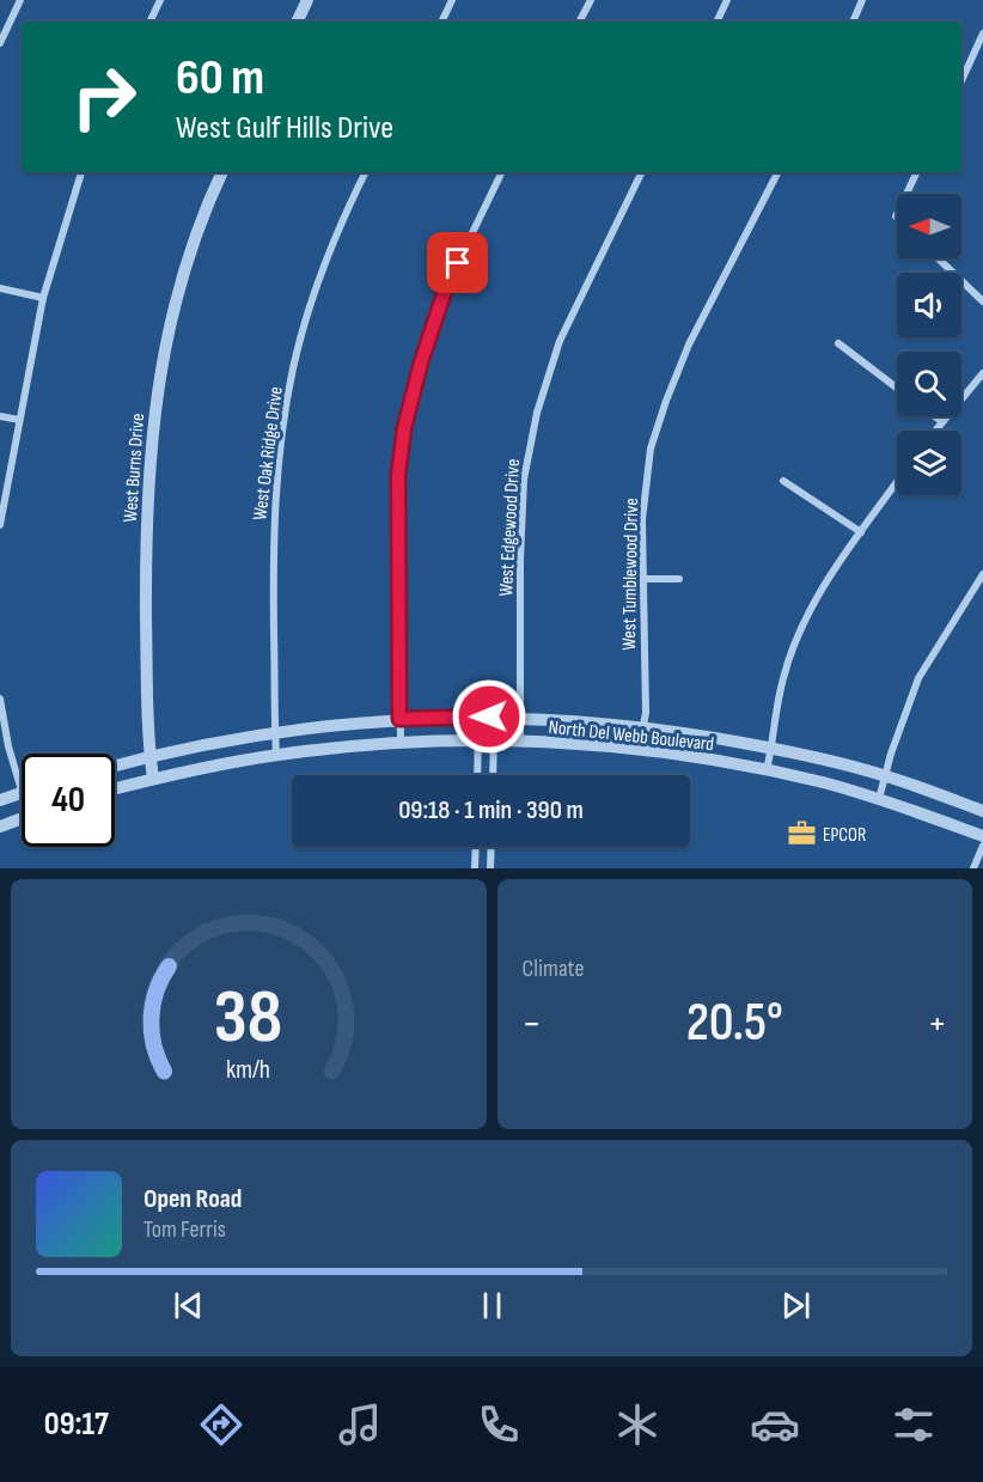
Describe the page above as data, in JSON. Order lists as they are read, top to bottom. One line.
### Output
{"streets":{"street":["West Oak Ridge Drive","West Burns Drive","West Edgewood Drive","West Tumblewood Drive","North Del Webb Boulevard"]},"crossings":[["West Oak Ridge Drive","North Del Webb Boulevard"],["West Burns Drive","North Del Webb Boulevard"],["West Edgewood Drive","North Del Webb Boulevard"],["West Tumblewood Drive","North Del Webb Boulevard"]],"places":{"office":["EPCOR"]},"north":"left","page":{"turn":["60 m","West Gulf Hills Drive"],"limit":"40","trip":"09:18 · 1 min · 390 m","tile":"Climate","heat":["−","20.5°","+"],"song":["Open Road","Tom Ferris"],"tabs":"09:17","gauge":["38","km/h"]}}
